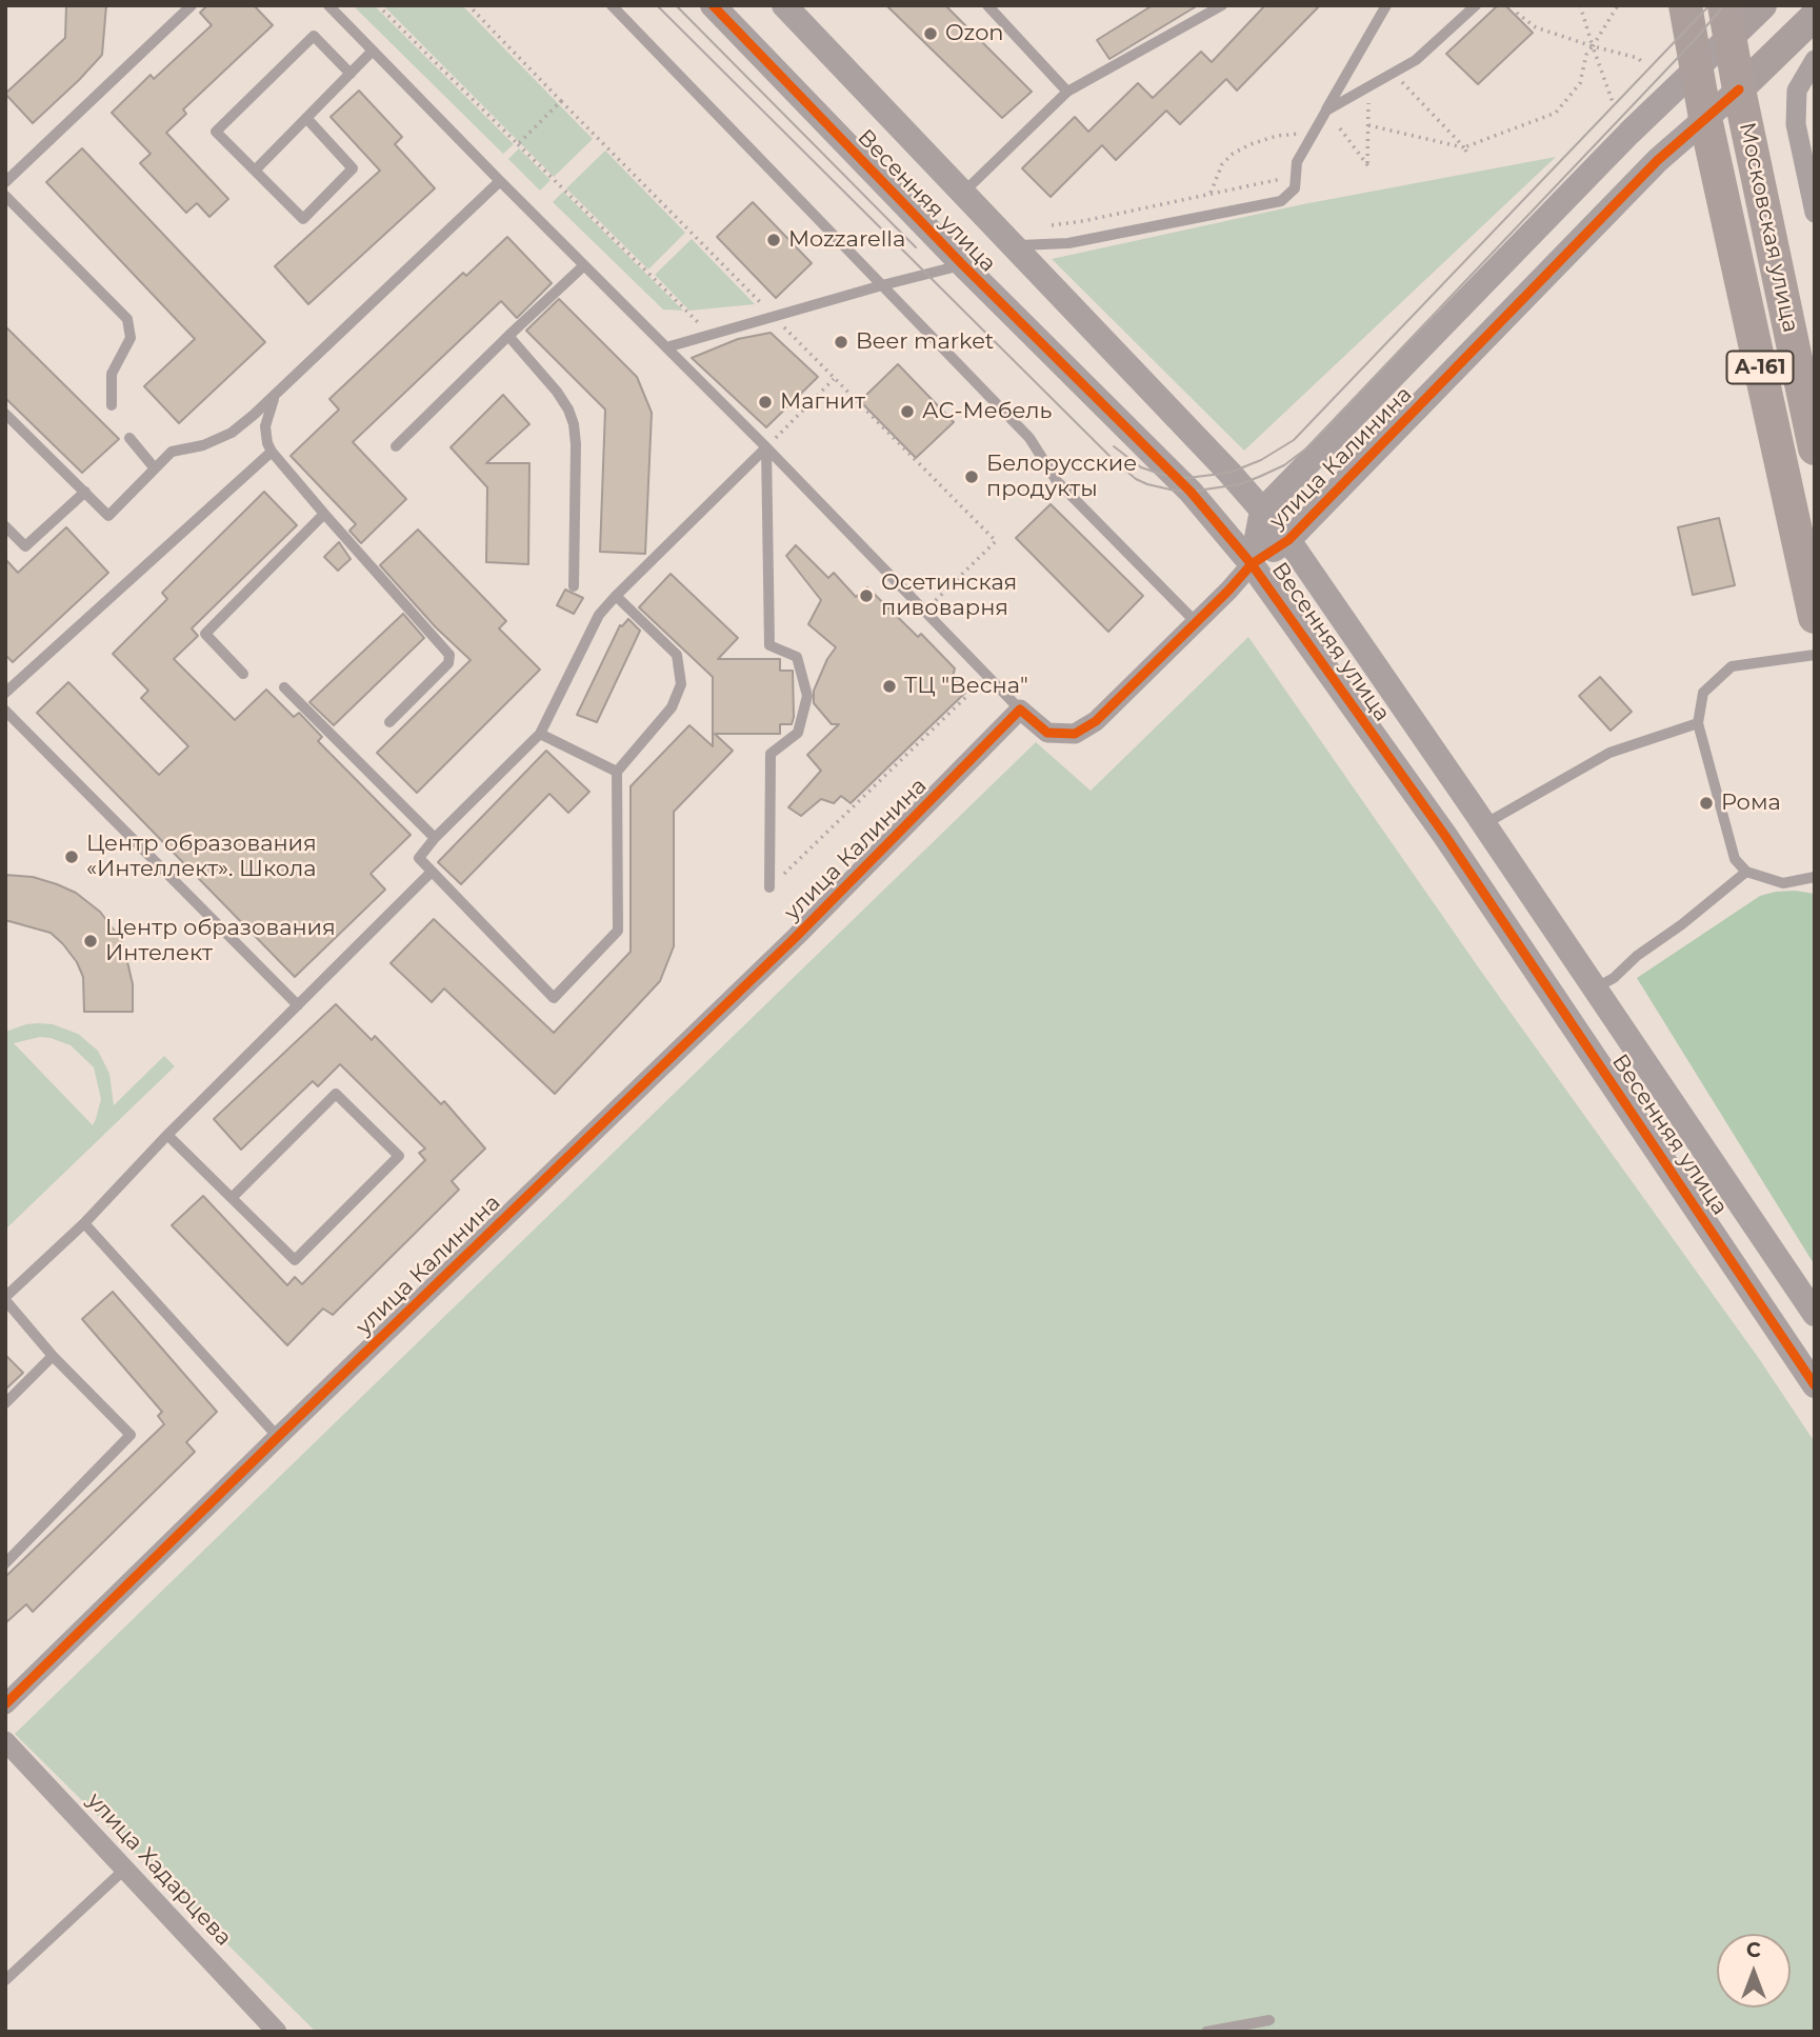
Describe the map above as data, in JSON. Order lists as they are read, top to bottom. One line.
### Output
{"streets":{"highway":["Московская улица","А-161"],"main road":["улица Калинина"],"street":["Весенняя улица","улица Хадарцева"]},"crossings":[["Весенняя улица","улица Калинина"],["Московская улица","улица Калинина"]],"places":["Ozon","Mozzarella","Beer market","Магнит","АС-Мебель","Белорусские продукты","Осетинская пивоварня","ТЦ \"Весна\"","Рома","Центр образования «Интеллект». Школа","Центр образования Интелект"],"north":"top"}
